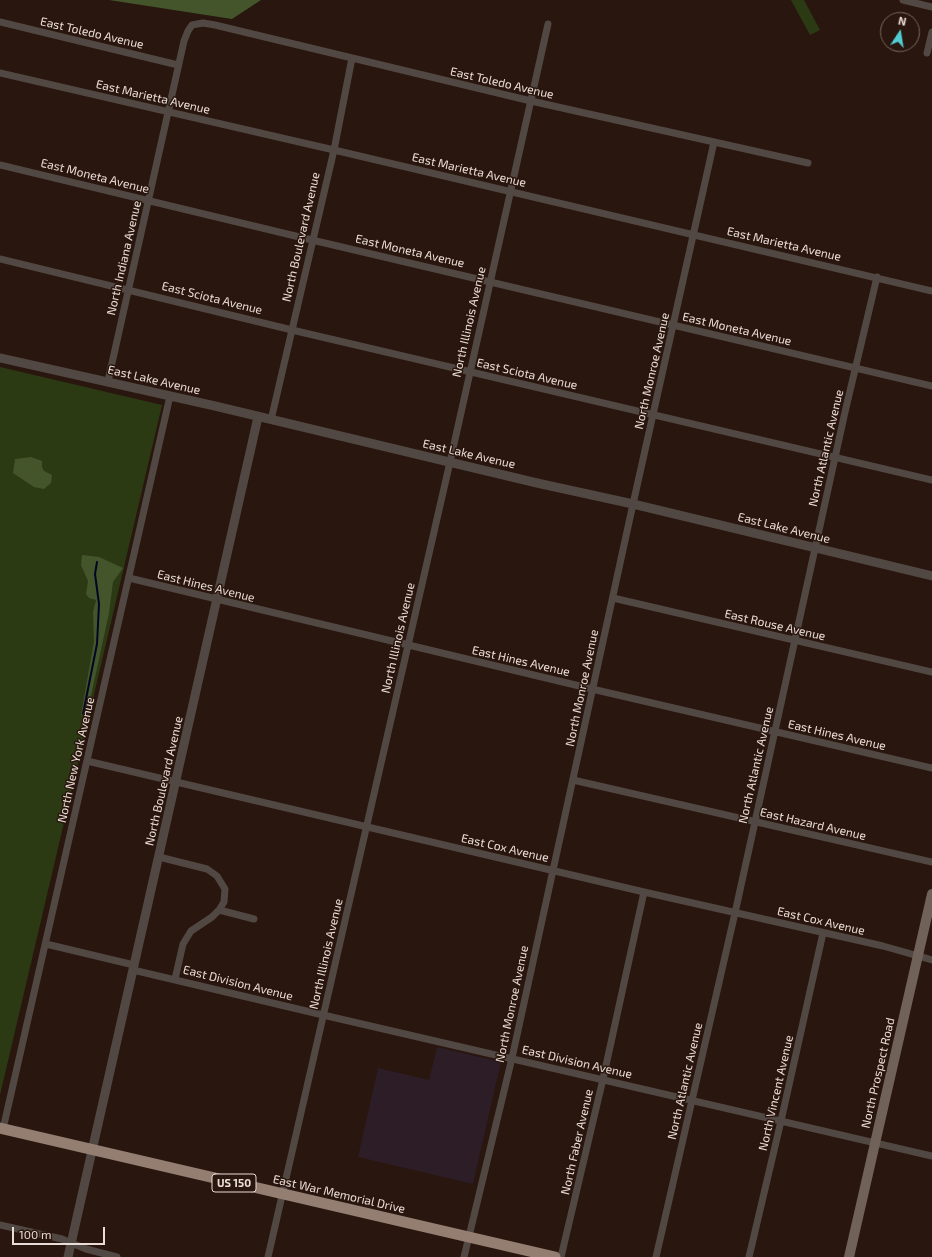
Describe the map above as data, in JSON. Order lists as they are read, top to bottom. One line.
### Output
{"streets":{"highway":["US 150","East War Memorial Drive"],"main road":["North Prospect Road"],"street":["East Toledo Avenue","East Marietta Avenue","East Moneta Avenue","North Boulevard Avenue","North Indiana Avenue","East Sciota Avenue","North Illinois Avenue","North Monroe Avenue","East Lake Avenue","North Atlantic Avenue","East Hines Avenue","East Rouse Avenue","North New York Avenue","East Hazard Avenue","East Cox Avenue","East Division Avenue","North Vincent Avenue","North Faber Avenue"]},"crossings":[["East Toledo Avenue","North Boulevard Avenue"],["East Toledo Avenue","North Indiana Avenue"],["East Toledo Avenue","North Illinois Avenue"],["East Toledo Avenue","North Monroe Avenue"],["East Marietta Avenue","North Boulevard Avenue"],["East Marietta Avenue","North Indiana Avenue"],["East Marietta Avenue","North Illinois Avenue"],["East Marietta Avenue","North Monroe Avenue"],["East Marietta Avenue","North Atlantic Avenue"],["East Moneta Avenue","North Boulevard Avenue"],["East Moneta Avenue","North Indiana Avenue"],["East Moneta Avenue","North Illinois Avenue"],["East Moneta Avenue","North Monroe Avenue"],["East Moneta Avenue","North Atlantic Avenue"],["North Boulevard Avenue","East Sciota Avenue"],["North Boulevard Avenue","East Lake Avenue"],["North Boulevard Avenue","East Hines Avenue"],["North Boulevard Avenue","East Cox Avenue"],["North Boulevard Avenue","East Division Avenue"],["North Boulevard Avenue","East War Memorial Drive"],["North Indiana Avenue","East Sciota Avenue"],["North Indiana Avenue","East Lake Avenue"],["East Sciota Avenue","North Illinois Avenue"],["East Sciota Avenue","North Monroe Avenue"],["East Sciota Avenue","North Atlantic Avenue"],["North Illinois Avenue","East Lake Avenue"],["North Illinois Avenue","East Hines Avenue"],["North Illinois Avenue","East Cox Avenue"],["North Illinois Avenue","East Division Avenue"],["North Illinois Avenue","East War Memorial Drive"],["North Monroe Avenue","East Lake Avenue"],["North Monroe Avenue","East Hines Avenue"],["North Monroe Avenue","East Rouse Avenue"],["North Monroe Avenue","East Hazard Avenue"],["North Monroe Avenue","East Cox Avenue"],["North Monroe Avenue","East Division Avenue"],["North Monroe Avenue","East War Memorial Drive"],["East Lake Avenue","North Atlantic Avenue"],["East Lake Avenue","North New York Avenue"],["North Atlantic Avenue","East Hines Avenue"],["North Atlantic Avenue","East Rouse Avenue"],["North Atlantic Avenue","East Hazard Avenue"],["North Atlantic Avenue","East Cox Avenue"],["North Atlantic Avenue","East Division Avenue"],["East Hines Avenue","North New York Avenue"],["North New York Avenue","East Cox Avenue"],["North New York Avenue","East Division Avenue"],["North New York Avenue","East War Memorial Drive"],["East Cox Avenue","North Prospect Road"],["East Cox Avenue","North Vincent Avenue"],["East Cox Avenue","North Faber Avenue"],["East Division Avenue","North Prospect Road"],["East Division Avenue","North Vincent Avenue"],["East Division Avenue","North Faber Avenue"]],"scale_bar":"100 m","north":"top"}
